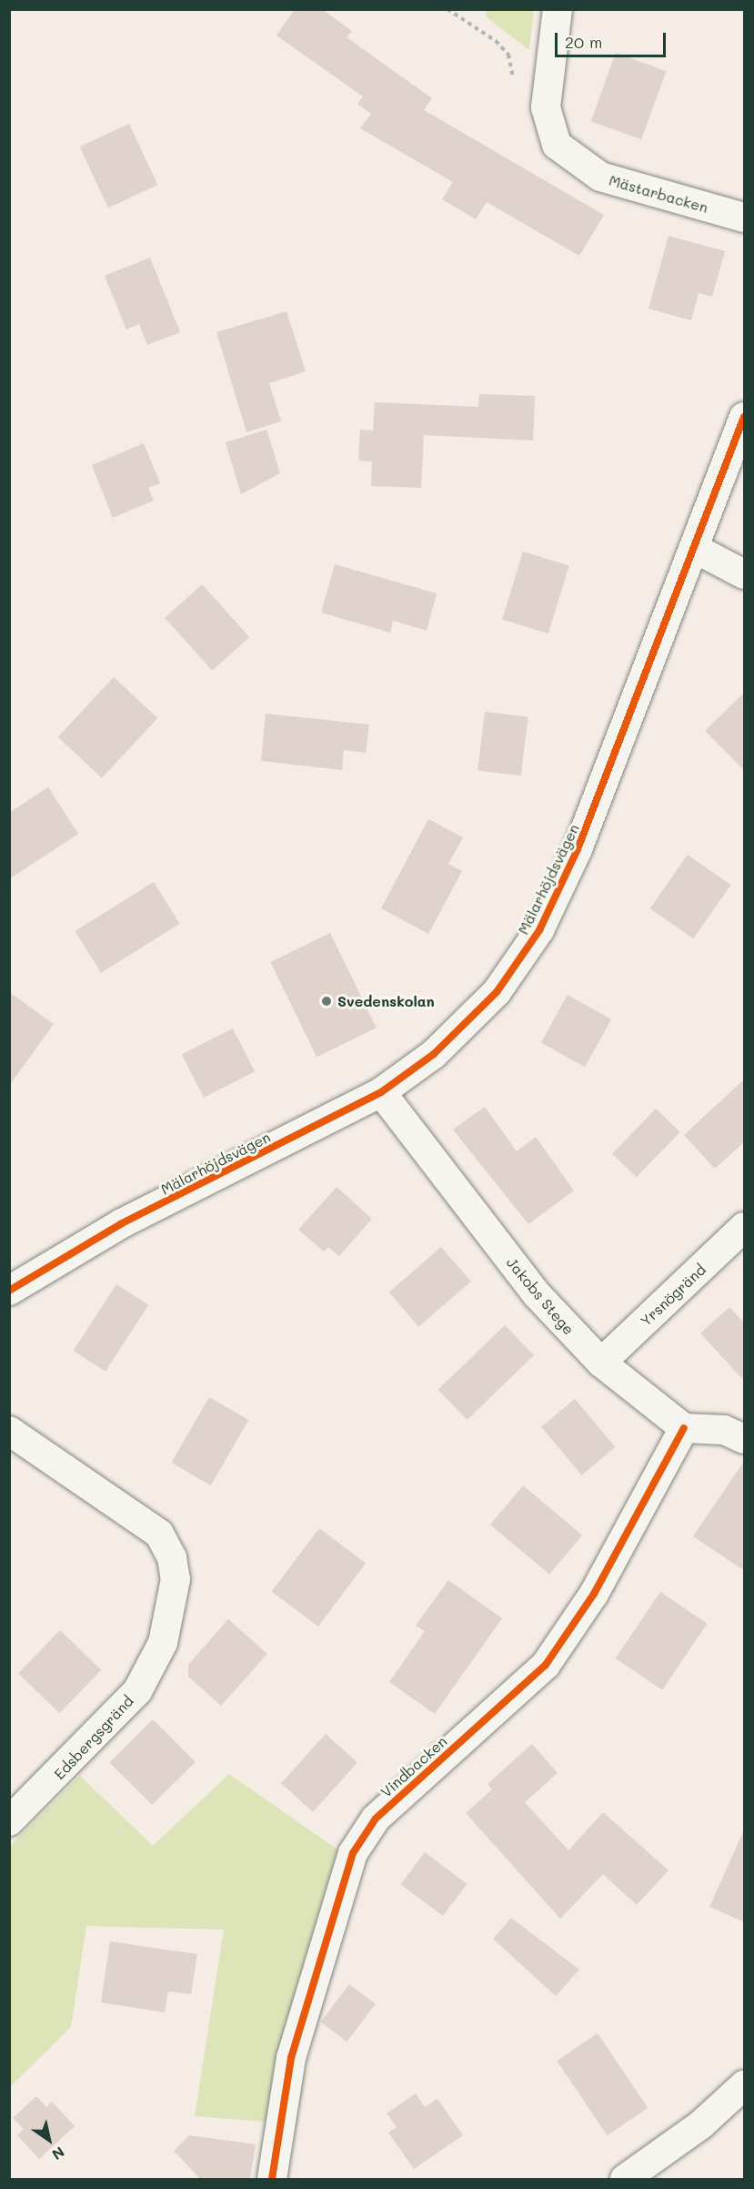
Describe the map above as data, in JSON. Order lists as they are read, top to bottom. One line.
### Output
{"streets":{"street":["Mästarbacken","Mälarhöjdsvägen","Yrsnögränd","Jakobs Stege","Edsbergsgränd","Vindbacken"]},"crossings":[["Mälarhöjdsvägen","Jakobs Stege"],["Yrsnögränd","Jakobs Stege"],["Jakobs Stege","Vindbacken"]],"places":["Svedenskolan"],"scale_bar":"20 m","north":"bottom right"}
